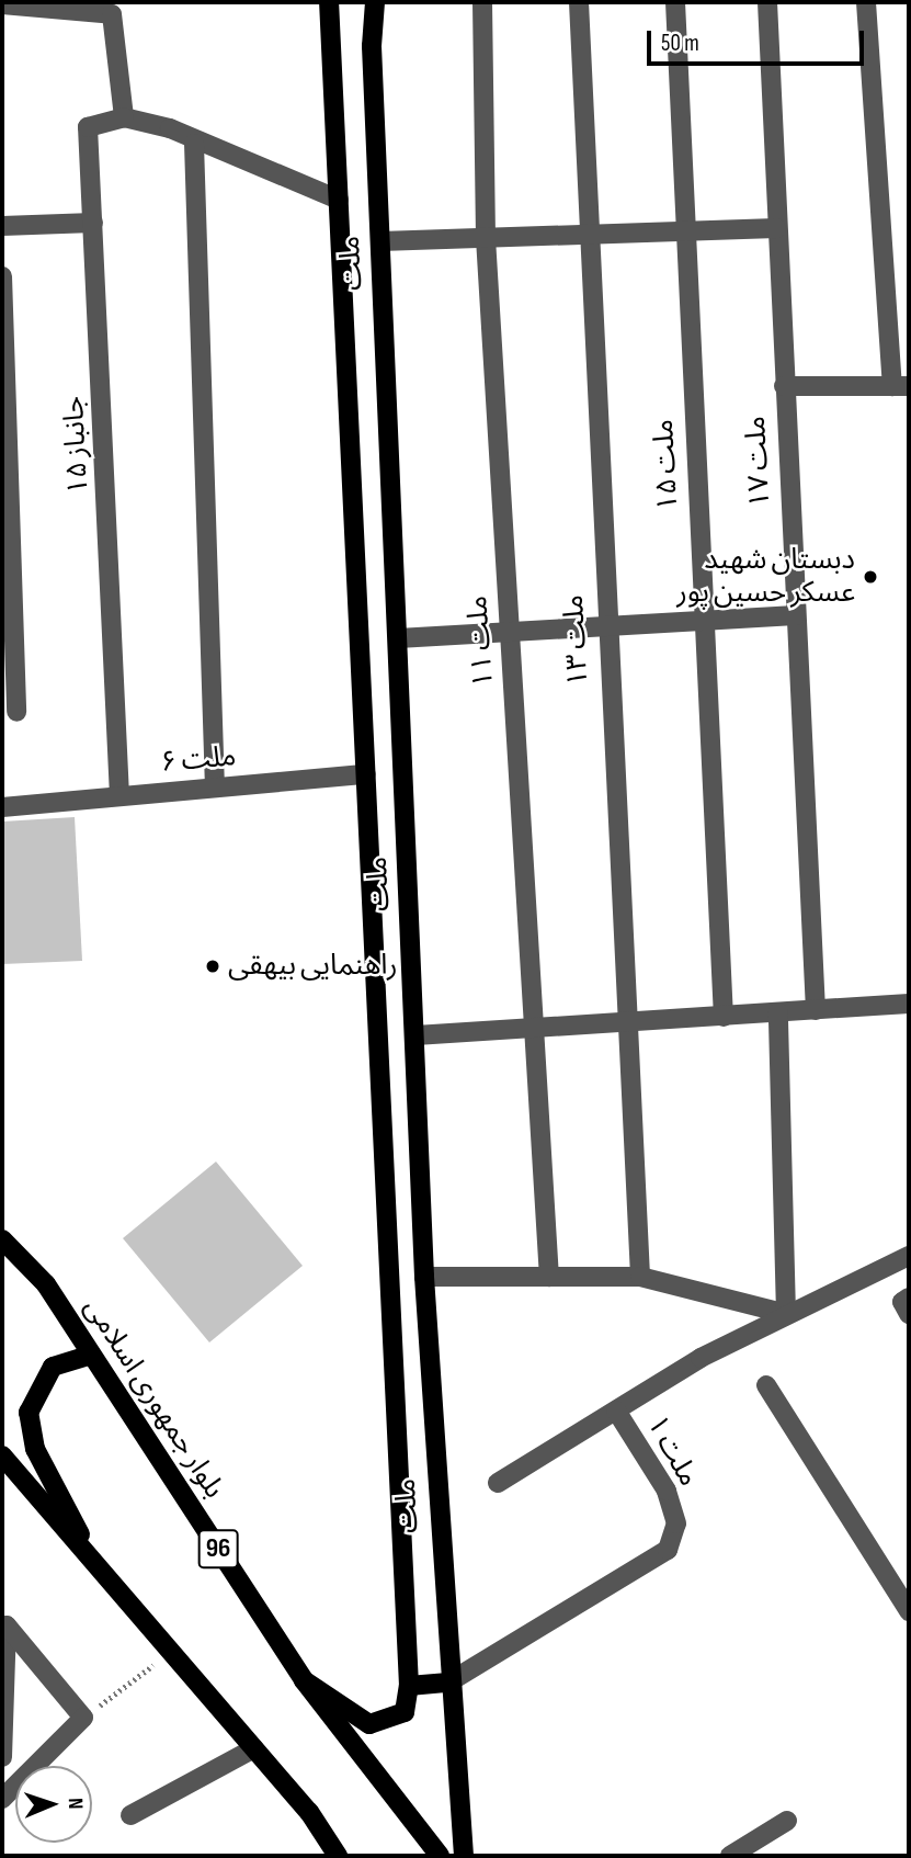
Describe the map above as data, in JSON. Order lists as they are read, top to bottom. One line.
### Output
{"streets":{"main road":["ملت","بلوار جمهوری اسلامی","96"],"street":["جانباز ۱۵","ملت ۱۷","ملت ۱۵","ملت ۱۳","ملت ۱۱","ملت ۶","ملت ۱"]},"crossings":[["ملت","ملت ۶"],["ملت","بلوار جمهوری اسلامی"],["ملت","ملت ۱"],["جانباز ۱۵","ملت ۶"]],"places":["دبستان شهید عسکر حسین پور","راهنمایی بیهقی"],"scale_bar":"50 m","north":"right"}
